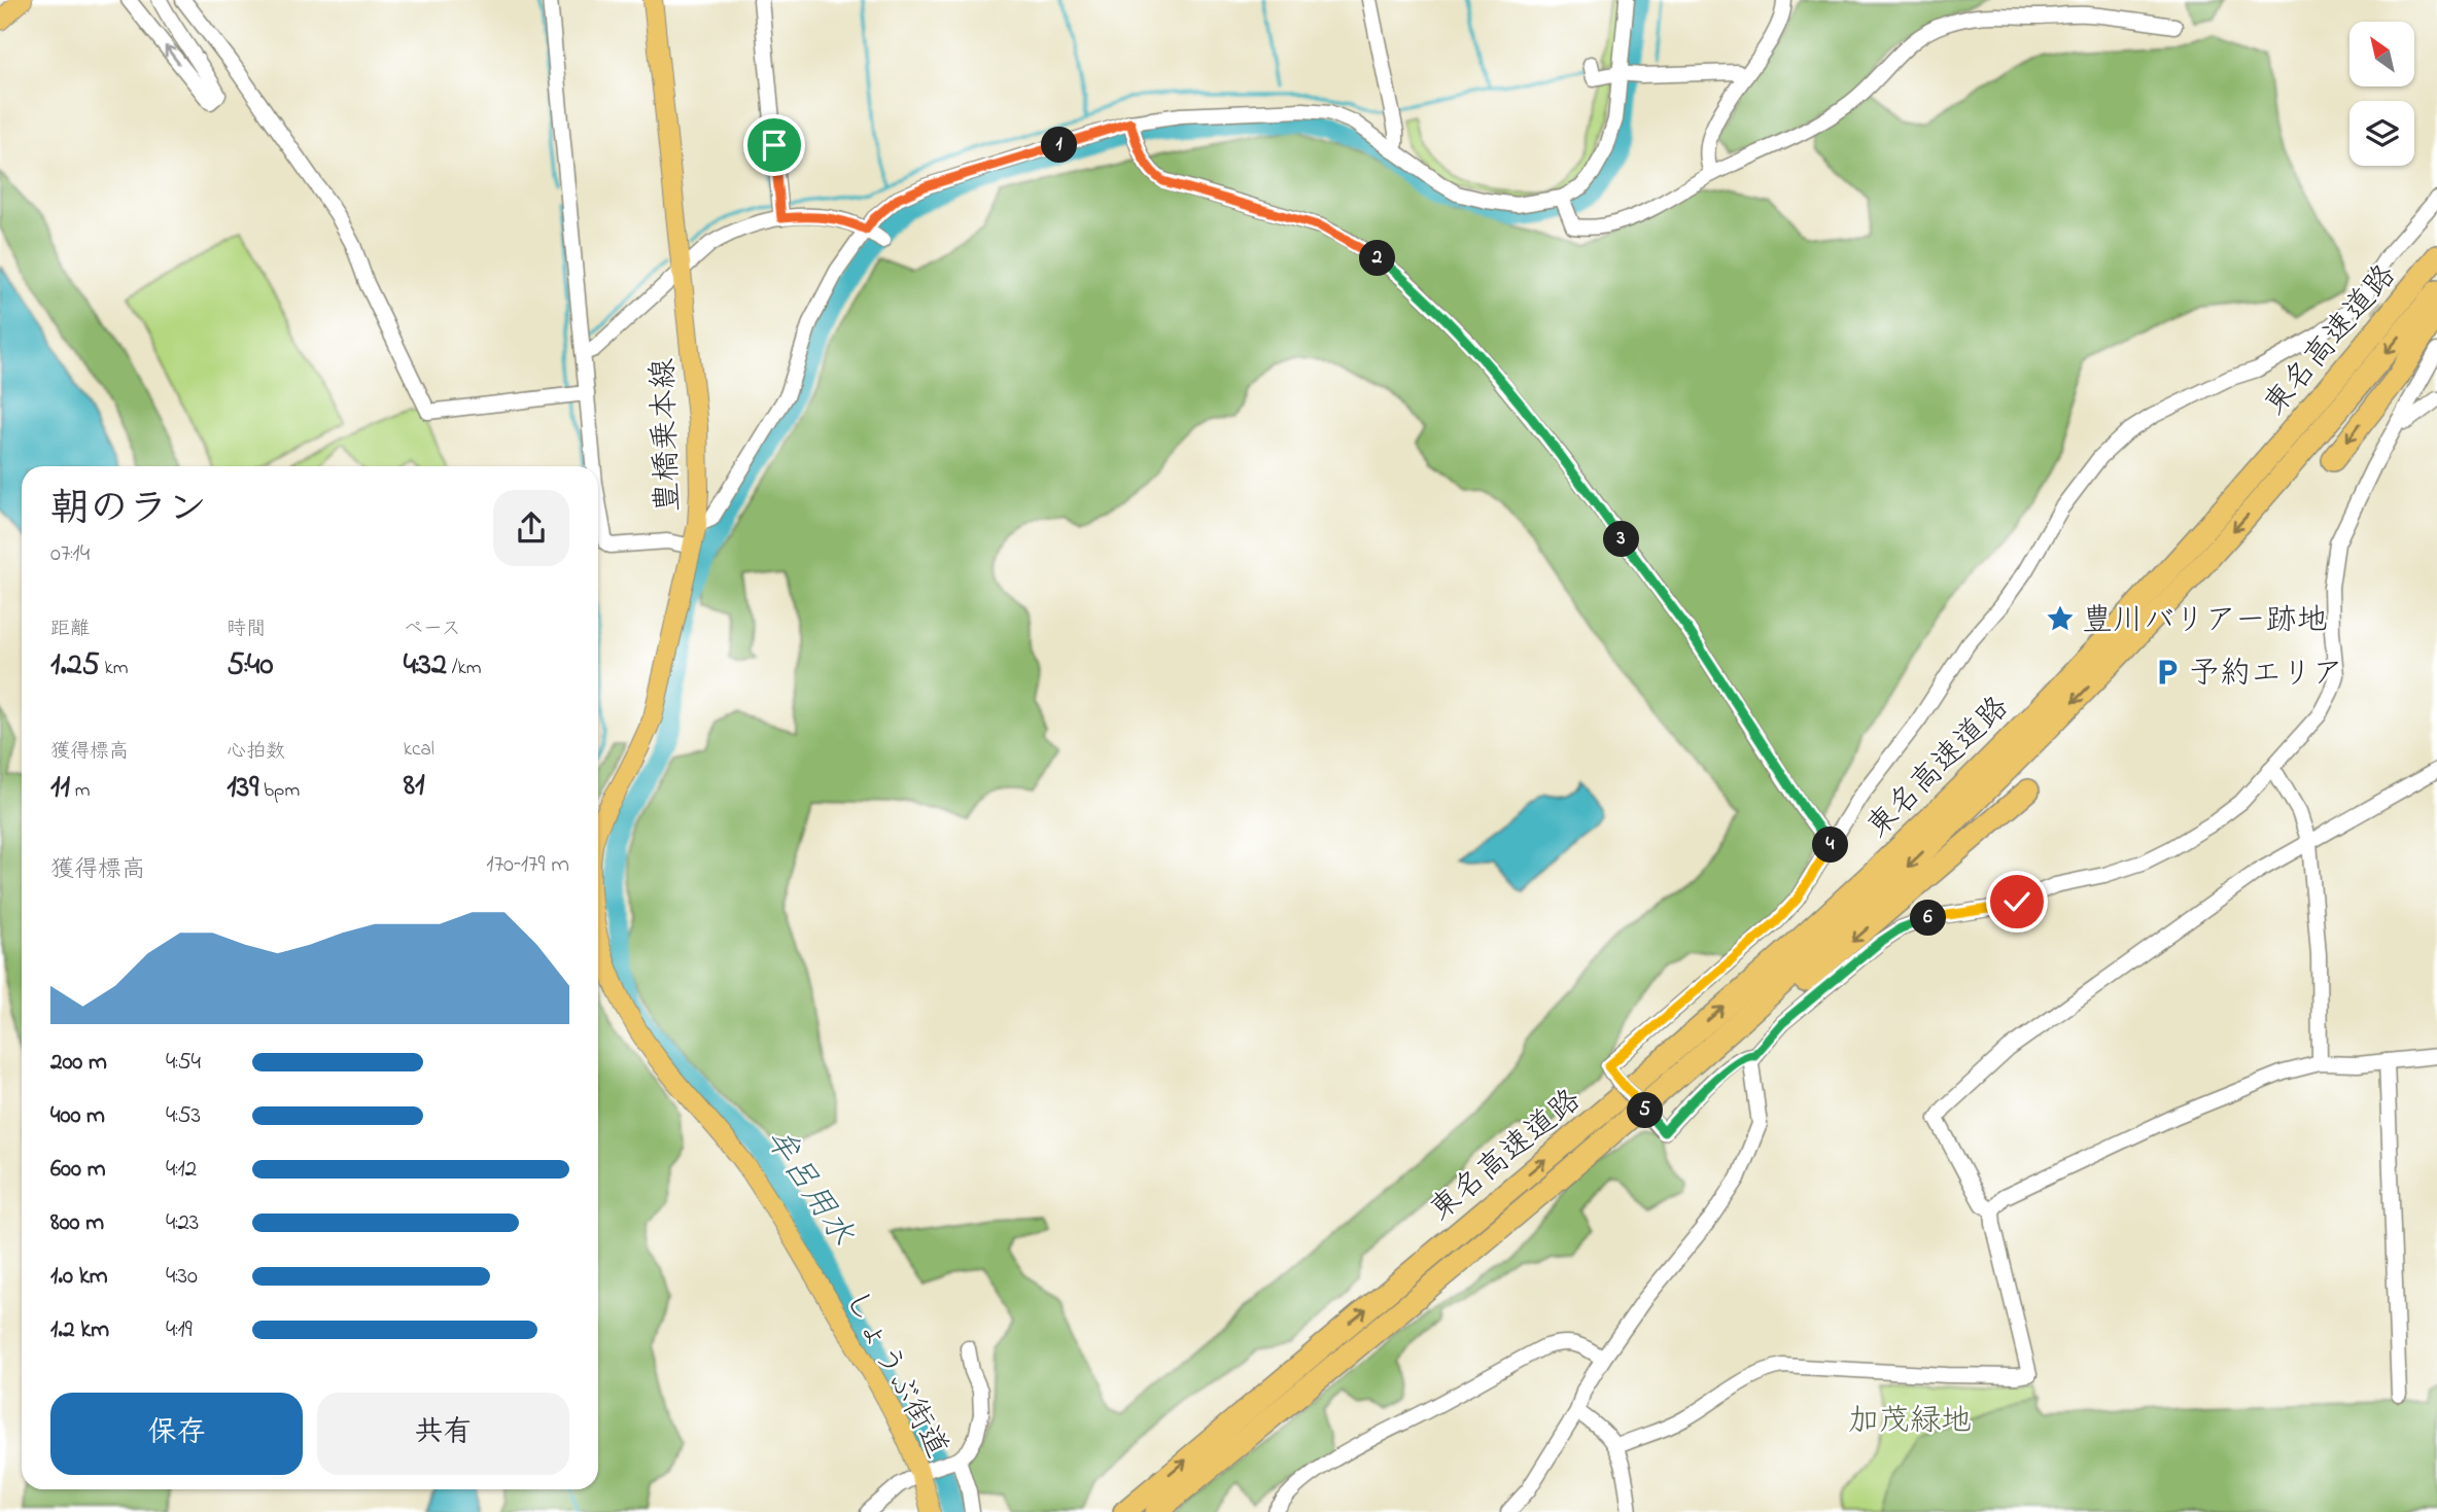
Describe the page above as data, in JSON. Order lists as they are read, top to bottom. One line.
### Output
{"streets":{"highway":["東名高速道路"],"main road":["豊橋乗本線","しょうぶ街道"]},"water":["牟呂用水"],"parks":["加茂緑地"],"places":{"place":["豊川バリアー跡地"],"parking":["予約エリア"]},"north":"top left","page":{"pins":["1","2","3","4","6","5"],"heading":["朝のラン","07:14"],"stats":[["距離","1.25 km"],["時間","5:40"],["ペース","4:32 /km"],["獲得標高","11 m"],["心拍数","139 bpm"],["kcal","81"]],"chart":["獲得標高","170–179 m"],"list":[{"name":"200 m","note":"4:54"},{"name":"400 m","note":"4:53"},{"name":"600 m","note":"4:12"},{"name":"800 m","note":"4:23"},{"name":"1.0 km","note":"4:30"},{"name":"1.2 km","note":"4:19"}],"buttons":["保存","共有"]}}
